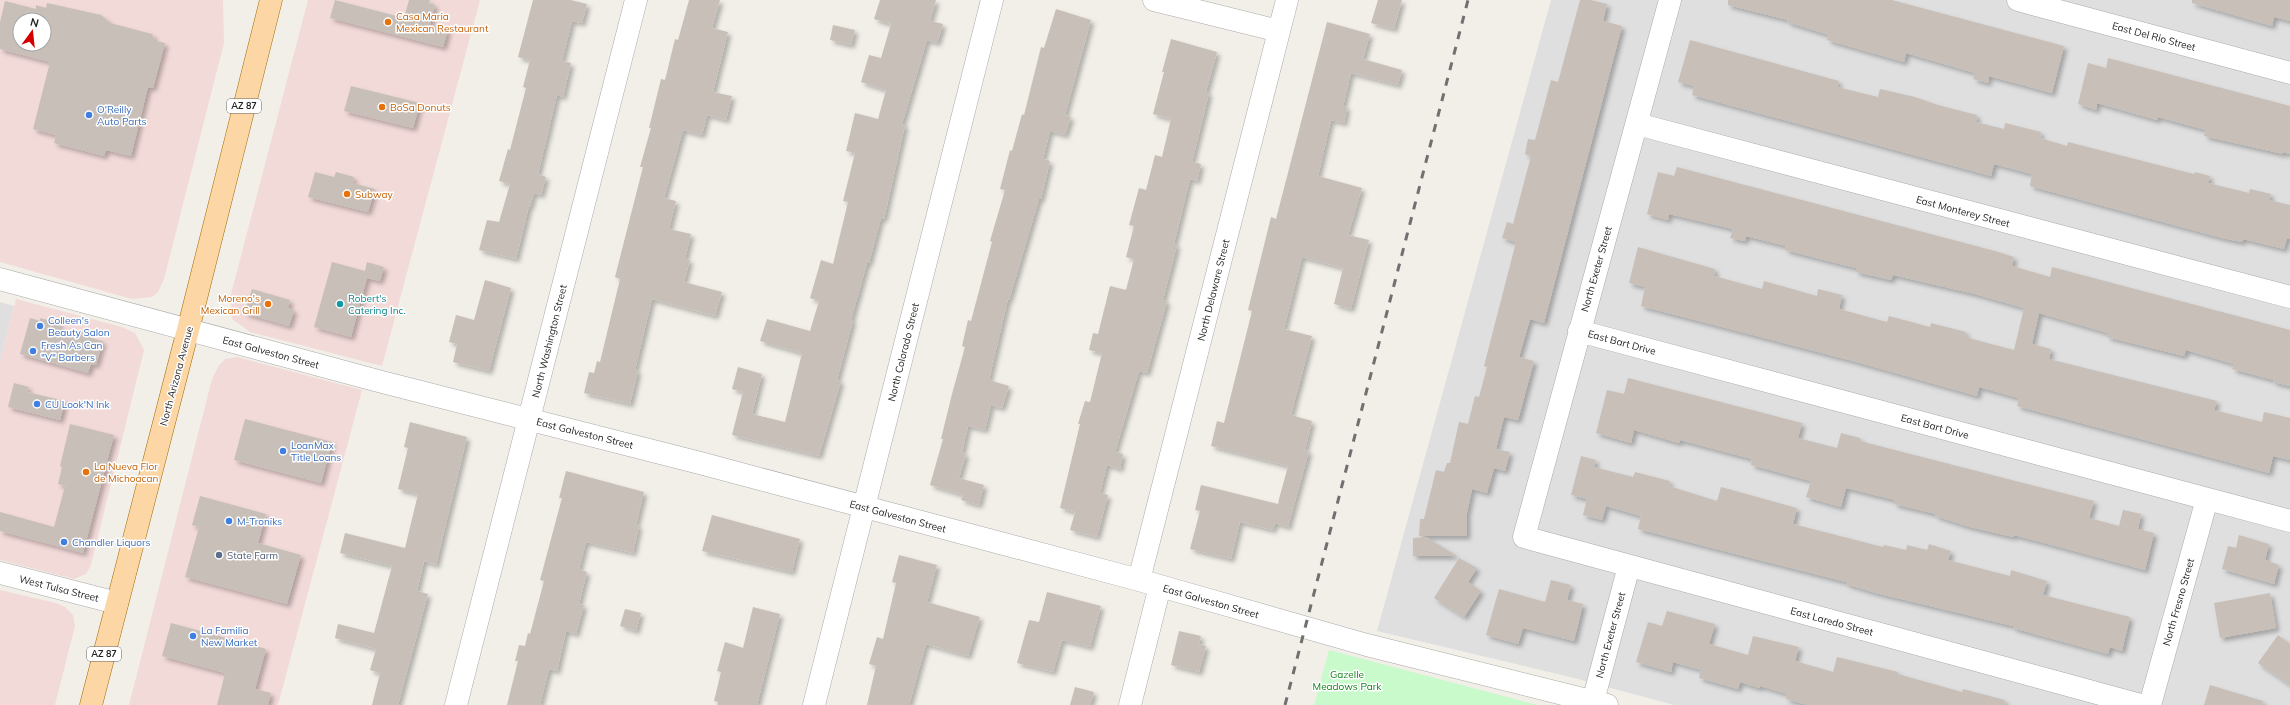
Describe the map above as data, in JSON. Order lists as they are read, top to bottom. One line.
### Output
{"streets":{"main road":["AZ 87","North Arizona Avenue"],"street":["East Del Rio Street","East Monterey Street","North Exeter Street","North Delaware Street","North Washington Street","East Bart Drive","East Galveston Street","North Colorado Street","West Tulsa Street","North Fresno Street","East Laredo Street"]},"crossings":[["East Monterey Street","North Exeter Street"],["North Exeter Street","East Bart Drive"],["North Exeter Street","East Galveston Street"],["North Exeter Street","East Laredo Street"],["North Delaware Street","East Galveston Street"],["North Washington Street","East Galveston Street"],["East Bart Drive","North Fresno Street"],["East Galveston Street","North Colorado Street"],["East Galveston Street","North Arizona Avenue"],["North Arizona Avenue","West Tulsa Street"]],"parks":["Gazelle Meadows Park"],"places":["Casa Maria Mexican Restaurant","BoSa Donuts","O'Reilly Auto Parts","Subway","Moreno's Mexican Grill","Robert's Catering Inc.","Colleen's Beauty Salon","Fresh As Can \"V\" Barbers","CU Look'N Ink","LoanMax Title Loans","La Nueva Flor de Michoacan","M-Troniks","Chandler Liquors","State Farm","La Familia New Market"],"north":"top"}
